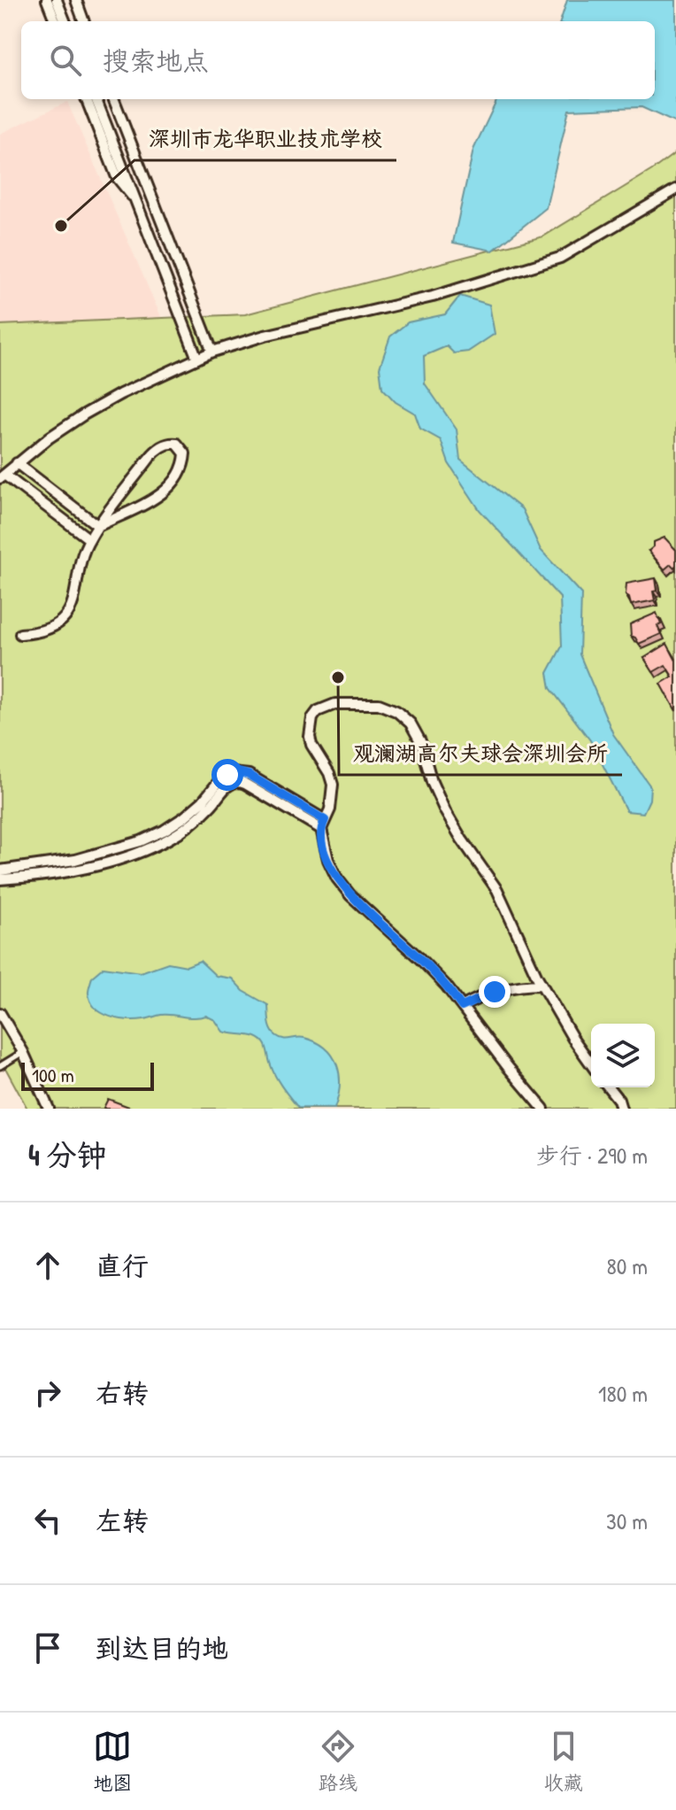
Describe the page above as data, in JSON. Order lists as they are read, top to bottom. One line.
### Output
{"places":["深圳市龙华职业技术学校","观澜湖高尔夫球会深圳会所"],"scale_bar":"100 m","page":{"search":"搜索地点","scale":"100 m","heading":["4 分钟","步行 · 290 m"],"list":[["直行","80 m"],["右转","180 m"],["左转","30 m"],"到达目的地"],"nav":["地图","路线","收藏"]}}
